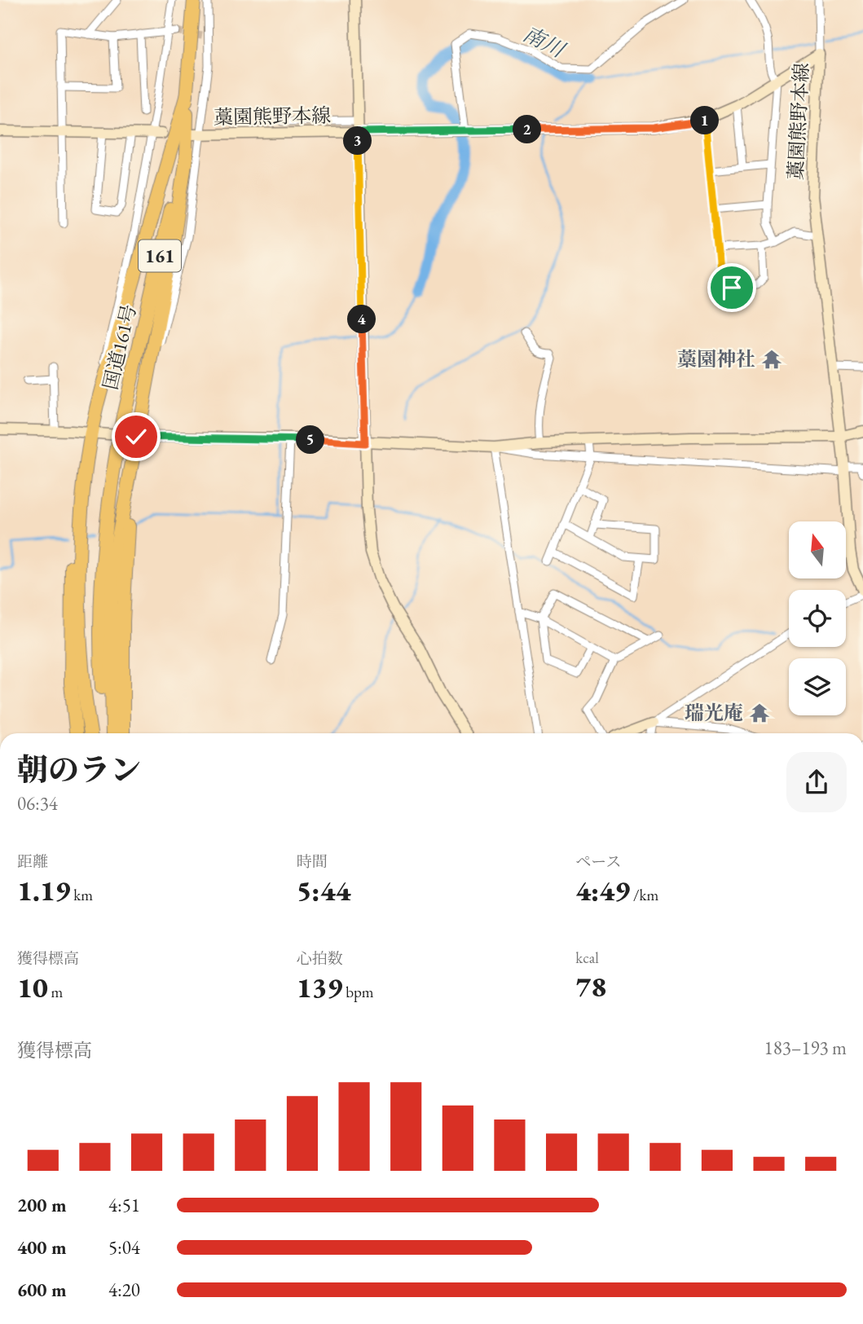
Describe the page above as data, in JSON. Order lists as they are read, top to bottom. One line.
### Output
{"streets":{"highway":["161","国道161号"],"street":["藁園熊野本線"]},"water":["南川"],"places":{"temple":["藁園神社","瑞光庵"]},"north":"top","page":{"pins":["1","2","3","4","5"],"heading":["朝のラン","06:34"],"stats":[["距離","1.19 km"],["時間","5:44"],["ペース","4:49 /km"],["獲得標高","10 m"],["心拍数","139 bpm"],["kcal","78"]],"chart":["獲得標高","183–193 m"],"list":[{"name":"200 m","note":"4:51"},{"name":"400 m","note":"5:04"},{"name":"600 m","note":"4:20"}]}}
